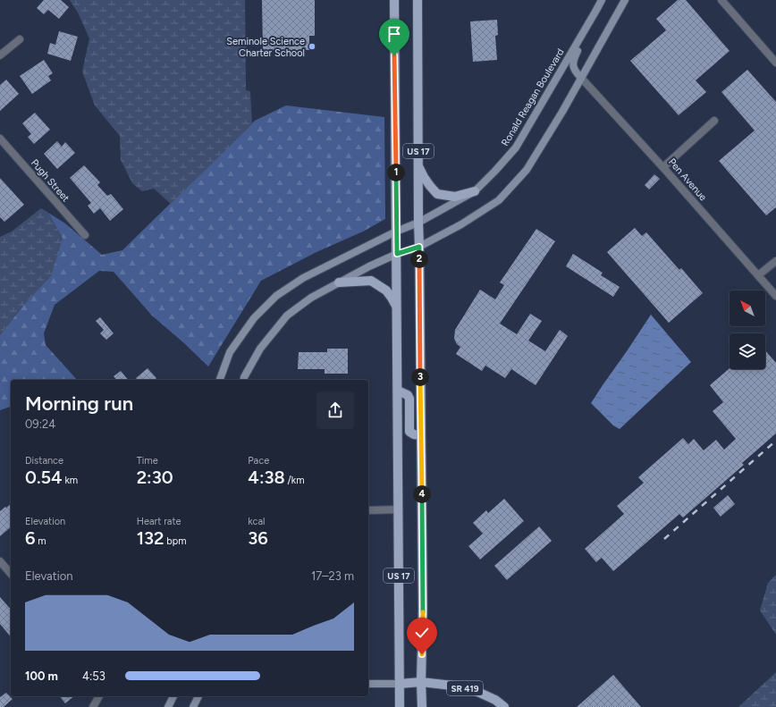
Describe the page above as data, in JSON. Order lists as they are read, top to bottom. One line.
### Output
{"streets":{"main road":["Ronald Reagan Boulevard","US 17","SR 419"],"street":["Pen Avenue","Pugh Street"]},"crossings":[["Ronald Reagan Boulevard","US 17"],["US 17","SR 419"]],"places":["Seminole Science Charter School"],"north":"top left","page":{"pins":["1","2","3","4"],"heading":["Morning run","09:24"],"stats":[["Distance","0.54 km"],["Time","2:30"],["Pace","4:38 /km"],["Elevation","6 m"],["Heart rate","132 bpm"],["kcal","36"]],"chart":["Elevation","17–23 m"],"list":[{"name":"100 m","note":"4:53"}]}}
